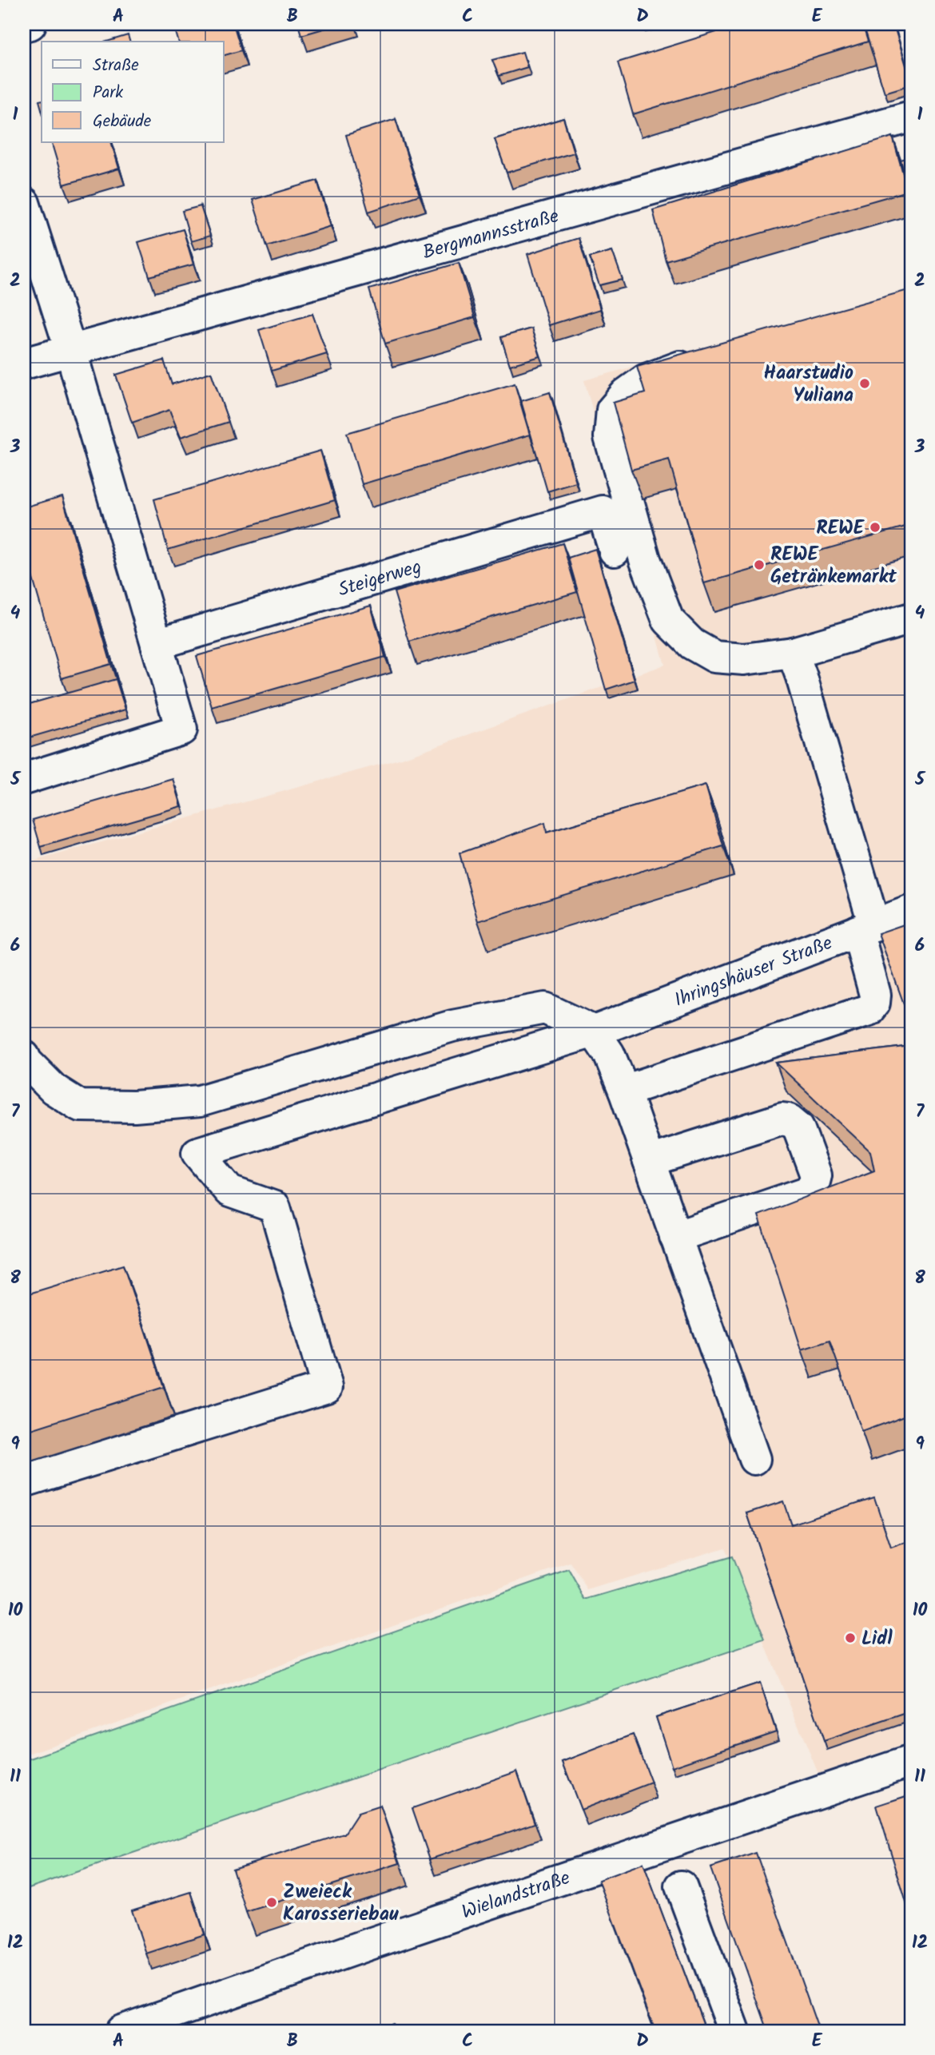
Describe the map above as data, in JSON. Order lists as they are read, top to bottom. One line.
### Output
{"streets":{"street":["Bergmannsstraße","Steigerweg","Ihringshäuser Straße","Wielandstraße"]},"places":["Haarstudio Yuliana","REWE","REWE Getränkemarkt","Lidl","Zweieck Karosseriebau"],"legend":["Straße","Park","Gebäude"],"grid":{"columns":["A","B","C","D","E"],"rows":["1","2","3","4","5","6","7","8","9","10","11","12"]}}
